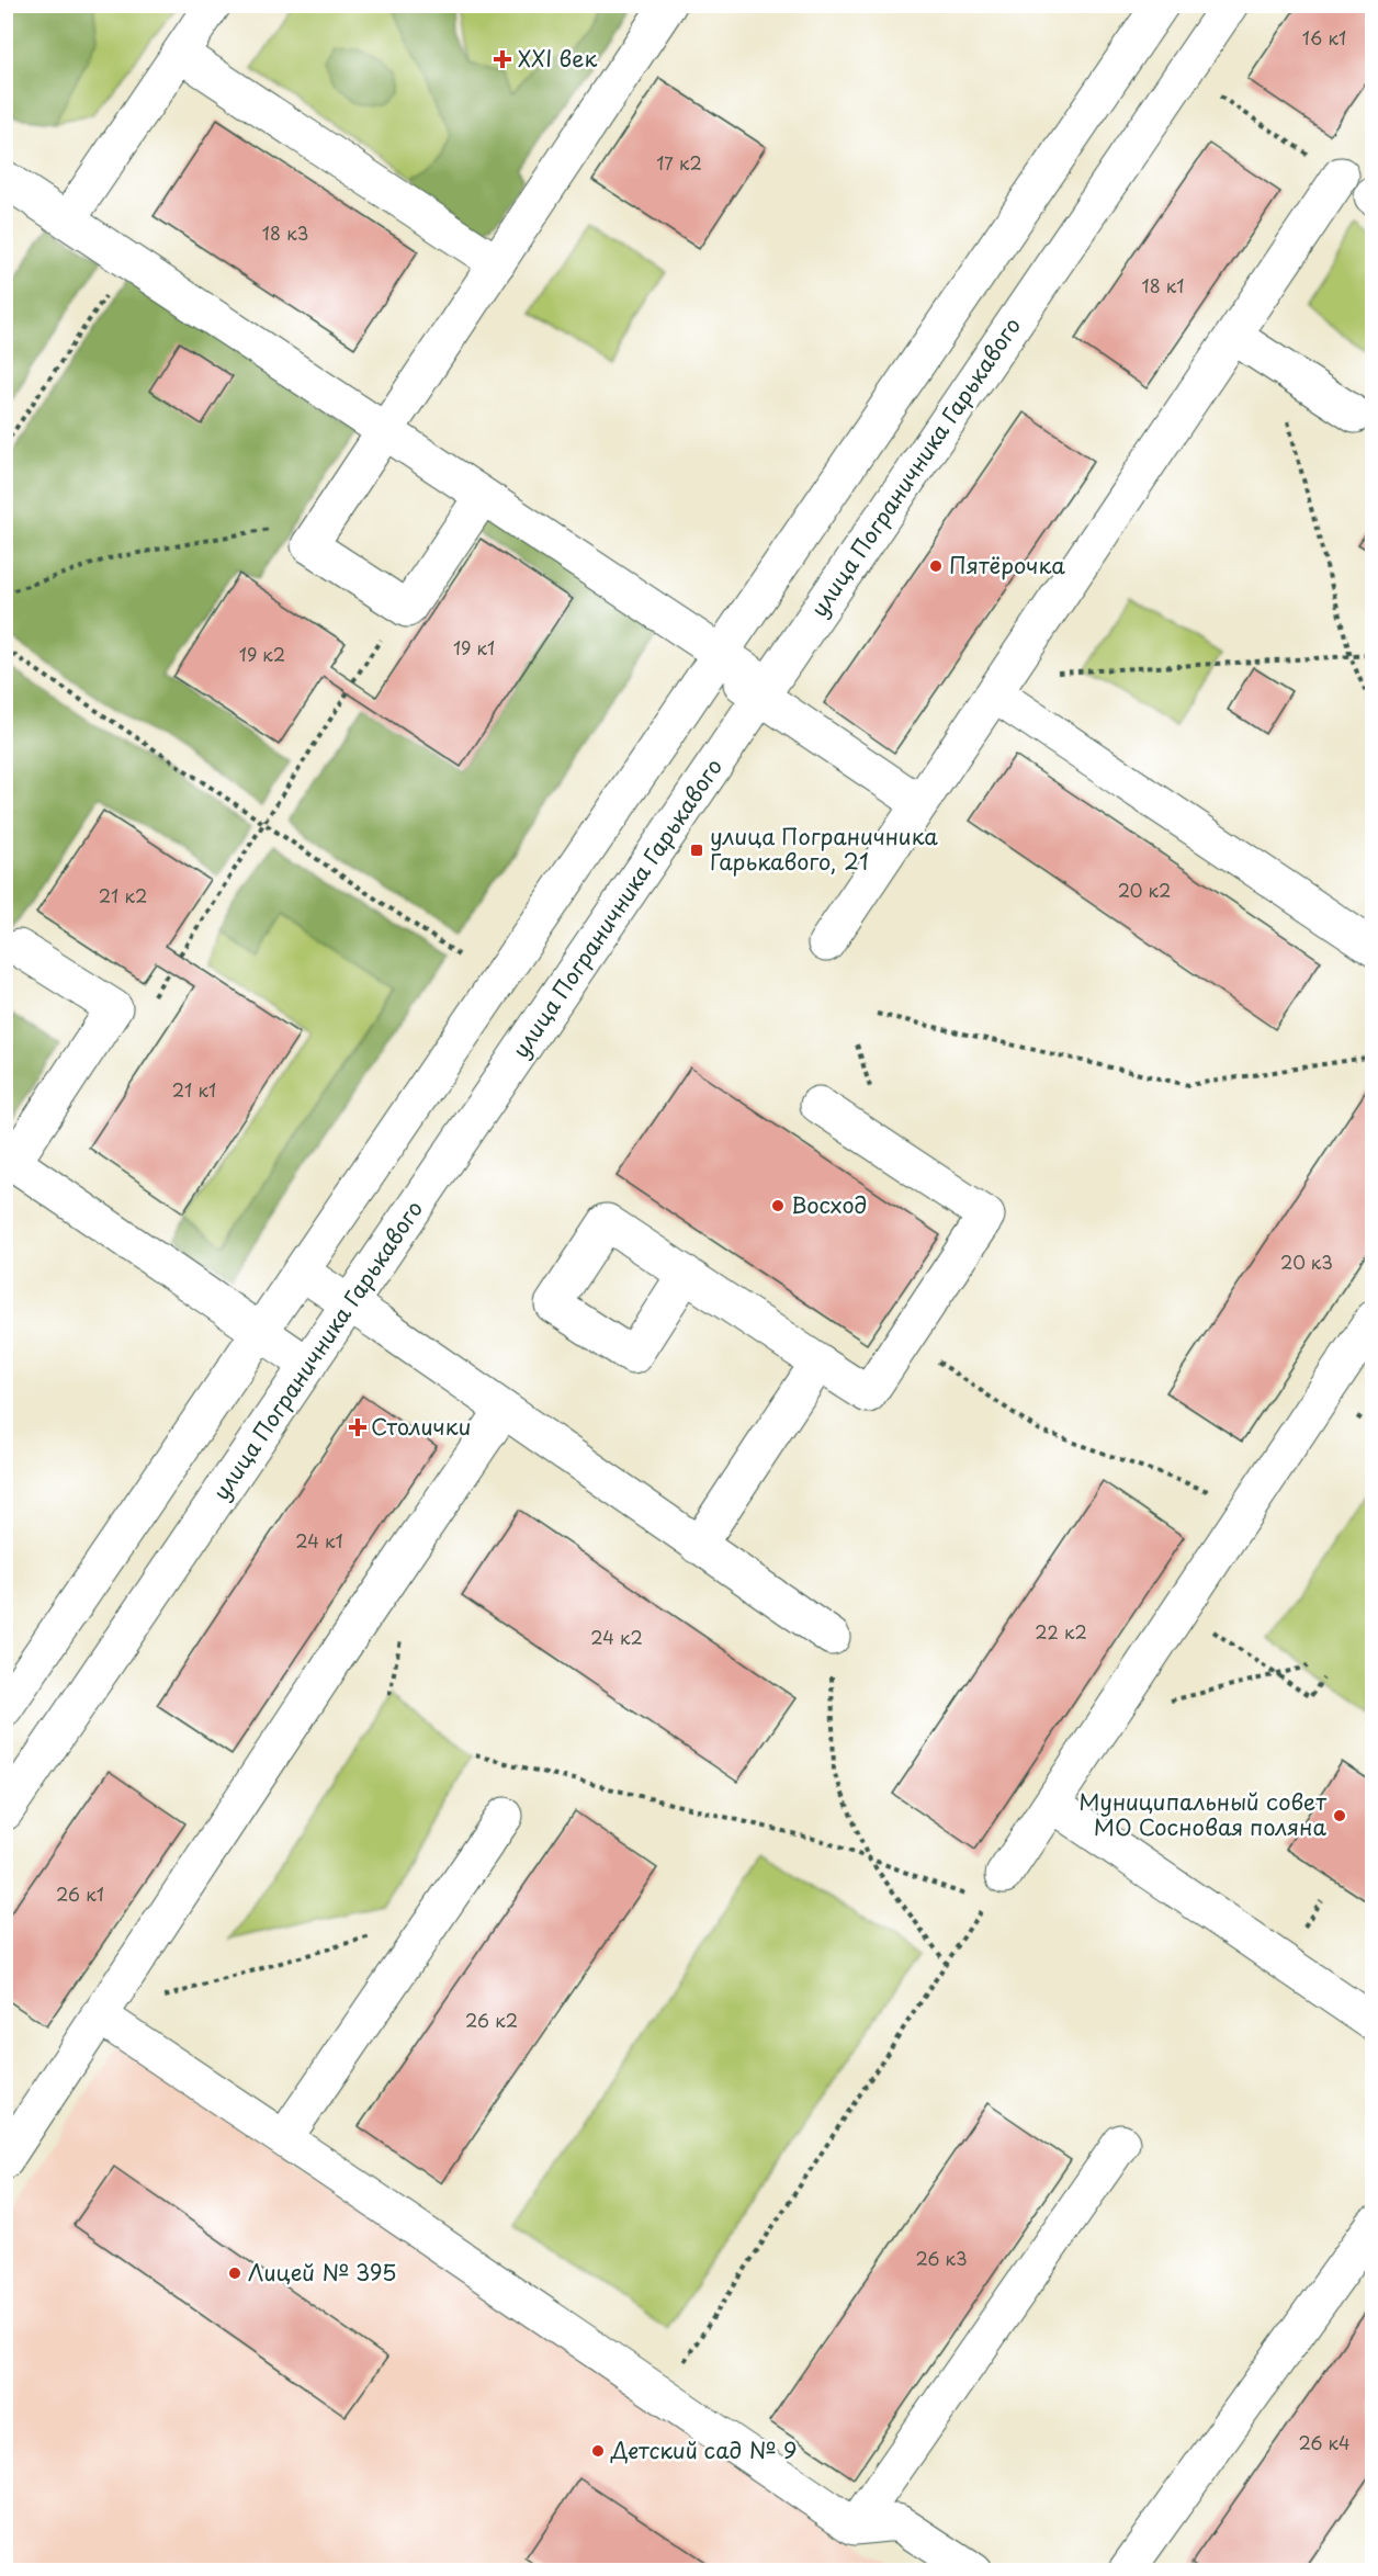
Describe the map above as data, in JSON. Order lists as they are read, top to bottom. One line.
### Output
{"streets":{"street":["улица Пограничника Гарькавого"]},"places":{"health":["XXI век","Столички"],"other":["Пятёрочка","Восход","Муниципальный совет МО Сосновая поляна","Лицей № 395","Детский сад № 9"],"transit":["улица Пограничника Гарькавого, 21"]},"house_numbers":["16 к1","17 к2","18 к3","18 к1","19 к1","19 к2","20 к2","21 к2","21 к1","20 к3","24 к1","22 к2","24 к2","26 к1","26 к2","26 к3","26 к4"]}
